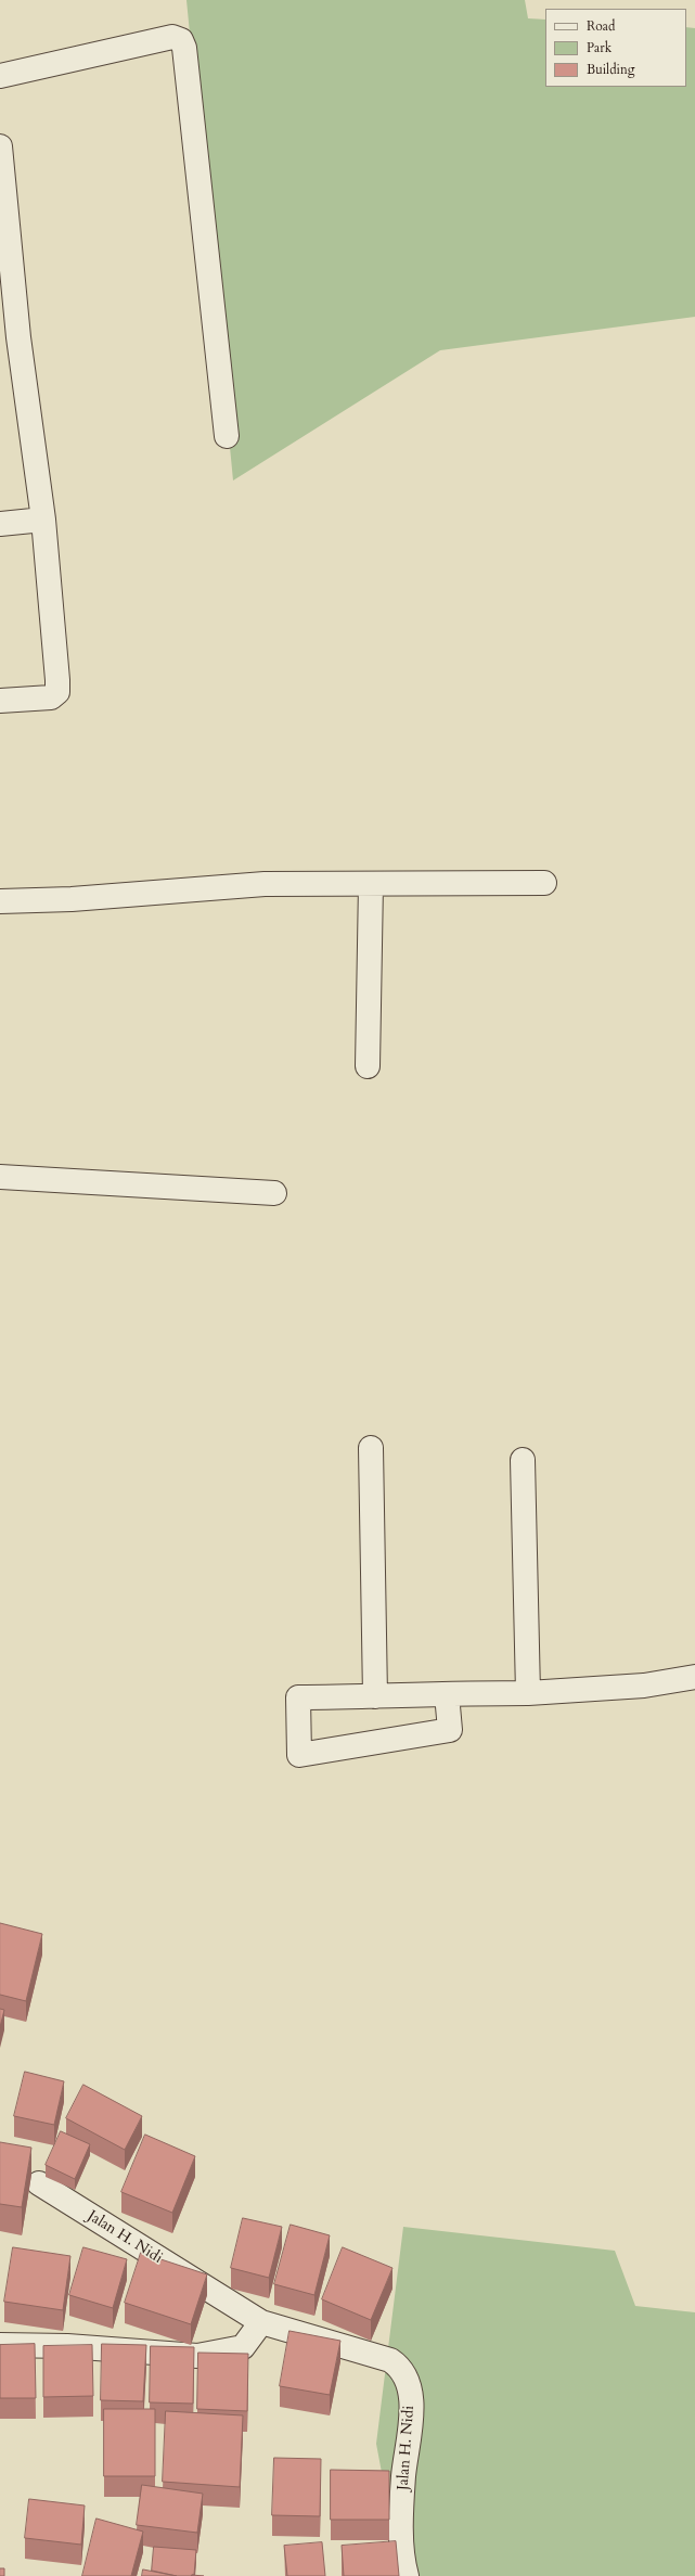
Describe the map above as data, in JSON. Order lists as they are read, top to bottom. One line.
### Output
{"streets":{"street":["Jalan H. Nidi"]},"legend":["Road","Park","Building"]}
